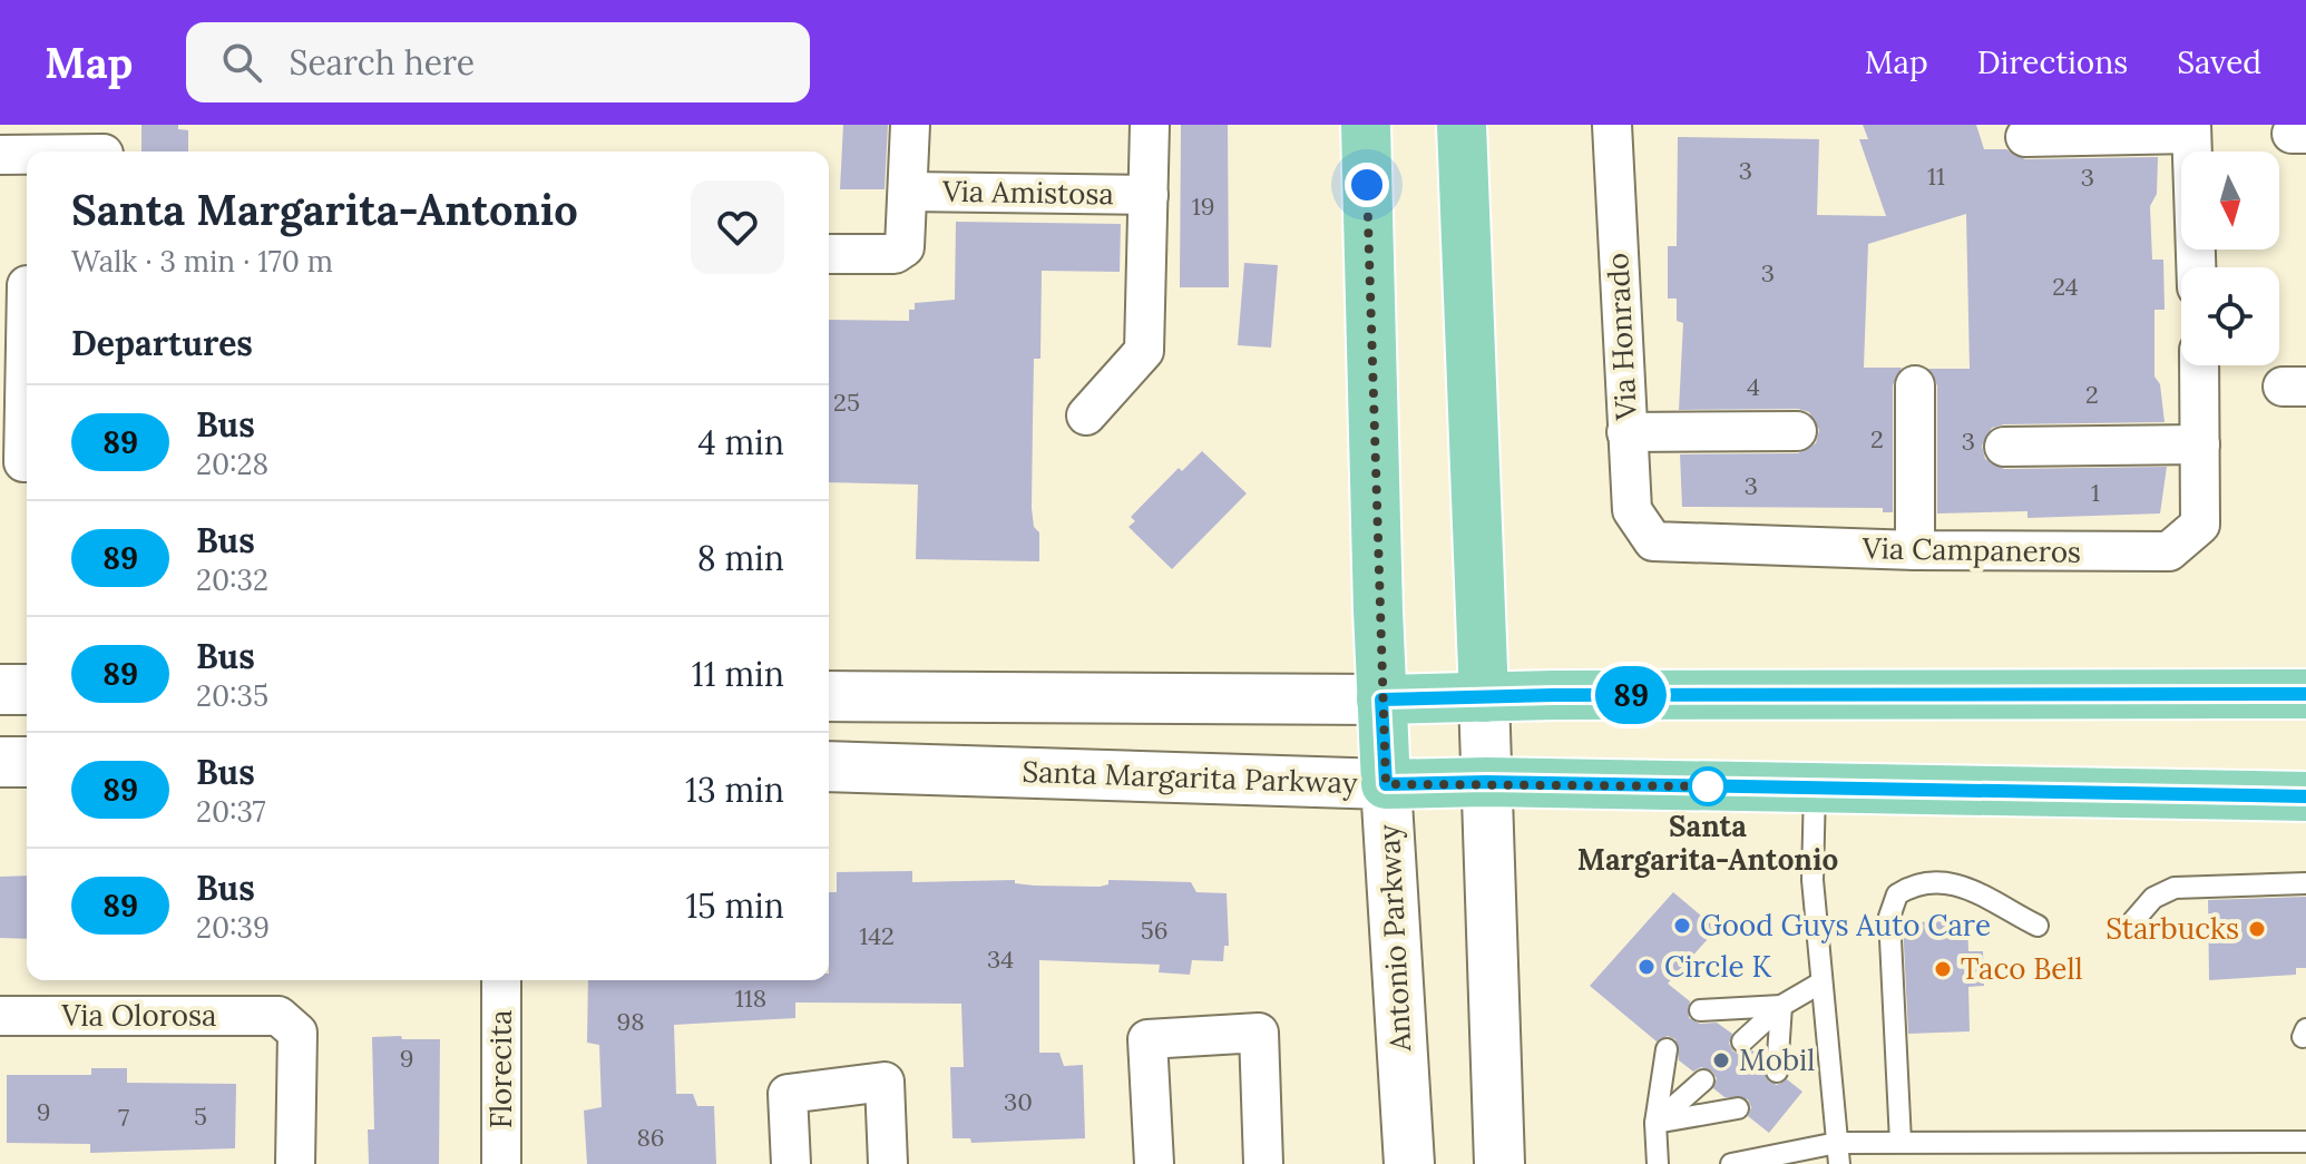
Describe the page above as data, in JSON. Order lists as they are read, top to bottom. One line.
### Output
{"streets":{"main road":["Santa Margarita Parkway","Antonio Parkway"],"street":["Via Amistosa","Via Honrado","Via Campaneros","Via Olorosa","Florecita"]},"crossings":[["Via Honrado","Via Campaneros"],["Santa Margarita Parkway","Antonio Parkway"]],"places":["Santa Margarita-Antonio","Good Guys Auto Care","Starbucks","Circle K","Taco Bell","Mobil"],"lines":["bus line 89"],"house_numbers":["3","11","3","19","3","24","4","2","25","2","3","3","1","56","142","34","118","98","9","30","9","5","7","86"],"north":"bottom","page":{"header":"Map","search":"Search here","nav":["Map","Directions","Saved"],"on_map":"89","heading":[["Santa Margarita-Antonio","Walk · 3 min · 170 m"],"Departures"],"list":[{"mark":"89","name":"Bus","note":"20:28","value":"4 min"},{"mark":"89","name":"Bus","note":"20:32","value":"8 min"},{"mark":"89","name":"Bus","note":"20:35","value":"11 min"},{"mark":"89","name":"Bus","note":"20:37","value":"13 min"},{"mark":"89","name":"Bus","note":"20:39","value":"15 min"}]}}
